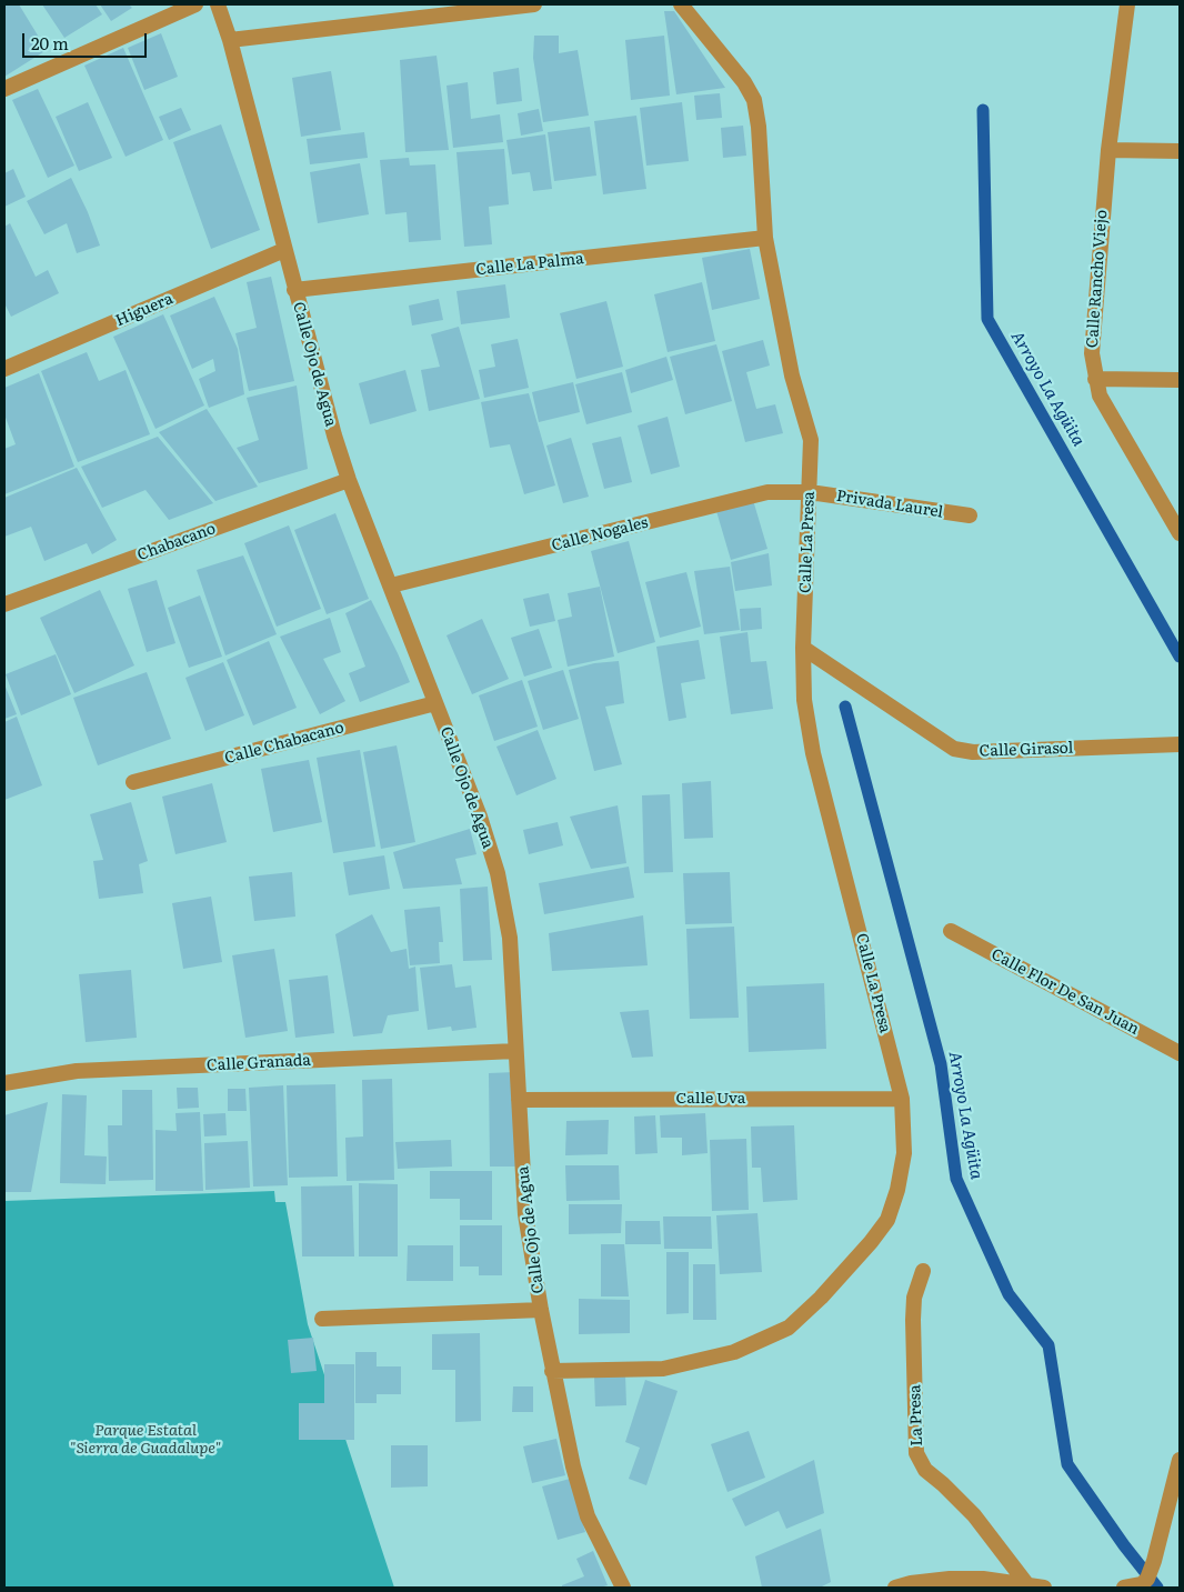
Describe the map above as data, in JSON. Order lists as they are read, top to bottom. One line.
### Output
{"streets":{"street":["Calle La Palma","Calle Rancho Viejo","Higuera","Calle Ojo de Agua","Privada Laurel","Calle Nogales","Chabacano","Calle La Presa","Calle Chabacano","Calle Girasol","Calle Flor De San Juan","Calle Granada","Calle Uva","La Presa"]},"crossings":[["Calle La Palma","Calle Ojo de Agua"],["Calle La Palma","Calle La Presa"],["Higuera","Calle Ojo de Agua"],["Calle Ojo de Agua","Calle Nogales"],["Calle Ojo de Agua","Chabacano"],["Calle Ojo de Agua","Calle La Presa"],["Calle Ojo de Agua","Calle Chabacano"],["Calle Ojo de Agua","Calle Granada"],["Calle Ojo de Agua","Calle Uva"],["Privada Laurel","Calle Nogales"],["Privada Laurel","Calle La Presa"],["Calle Nogales","Calle La Presa"],["Calle La Presa","Calle Girasol"],["Calle La Presa","Calle Uva"]],"water":["Arroyo La Agüita"],"parks":["Parque Estatal \"Sierra de Guadalupe\""],"scale_bar":"20 m"}
